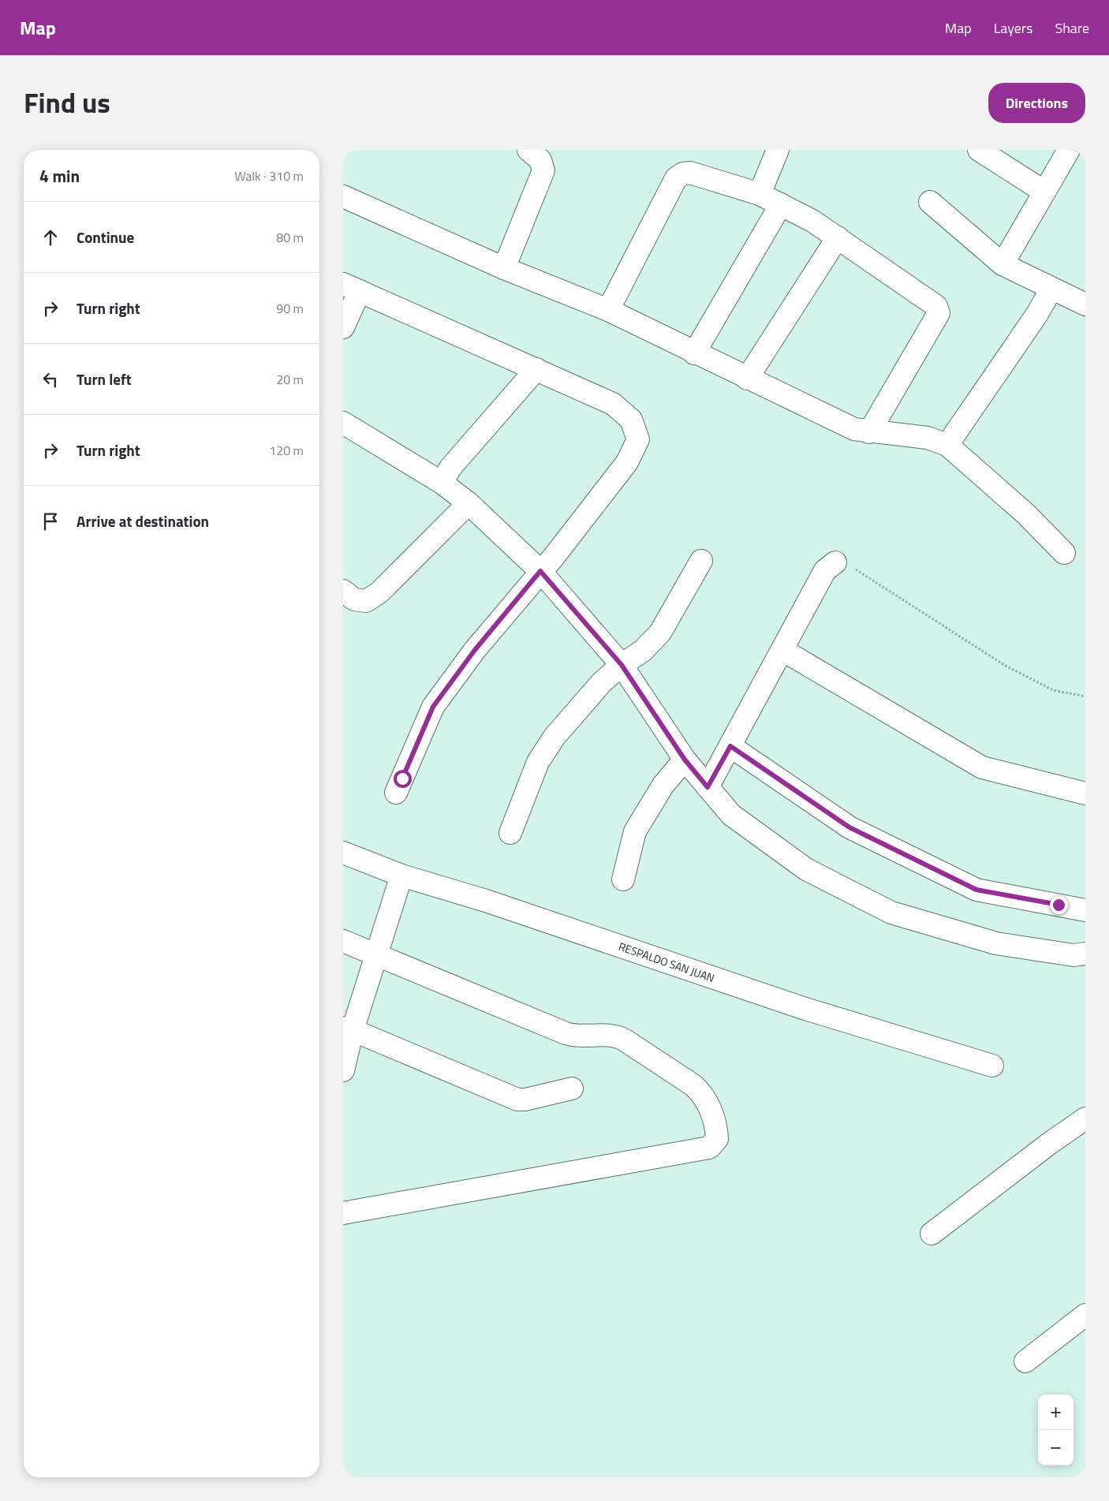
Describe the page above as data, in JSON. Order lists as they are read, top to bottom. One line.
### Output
{"streets":{"street":["RESPALDO SAN JUAN"]},"page":{"header":"Map","nav":["Map","Layers","Share"],"title":"Find us","buttons":"Directions","heading":["4 min","Walk · 310 m"],"list":[["Continue","80 m"],["Turn right","90 m"],["Turn left","20 m"],["Turn right","120 m"],"Arrive at destination"],"map_buttons":["+","−"]}}
